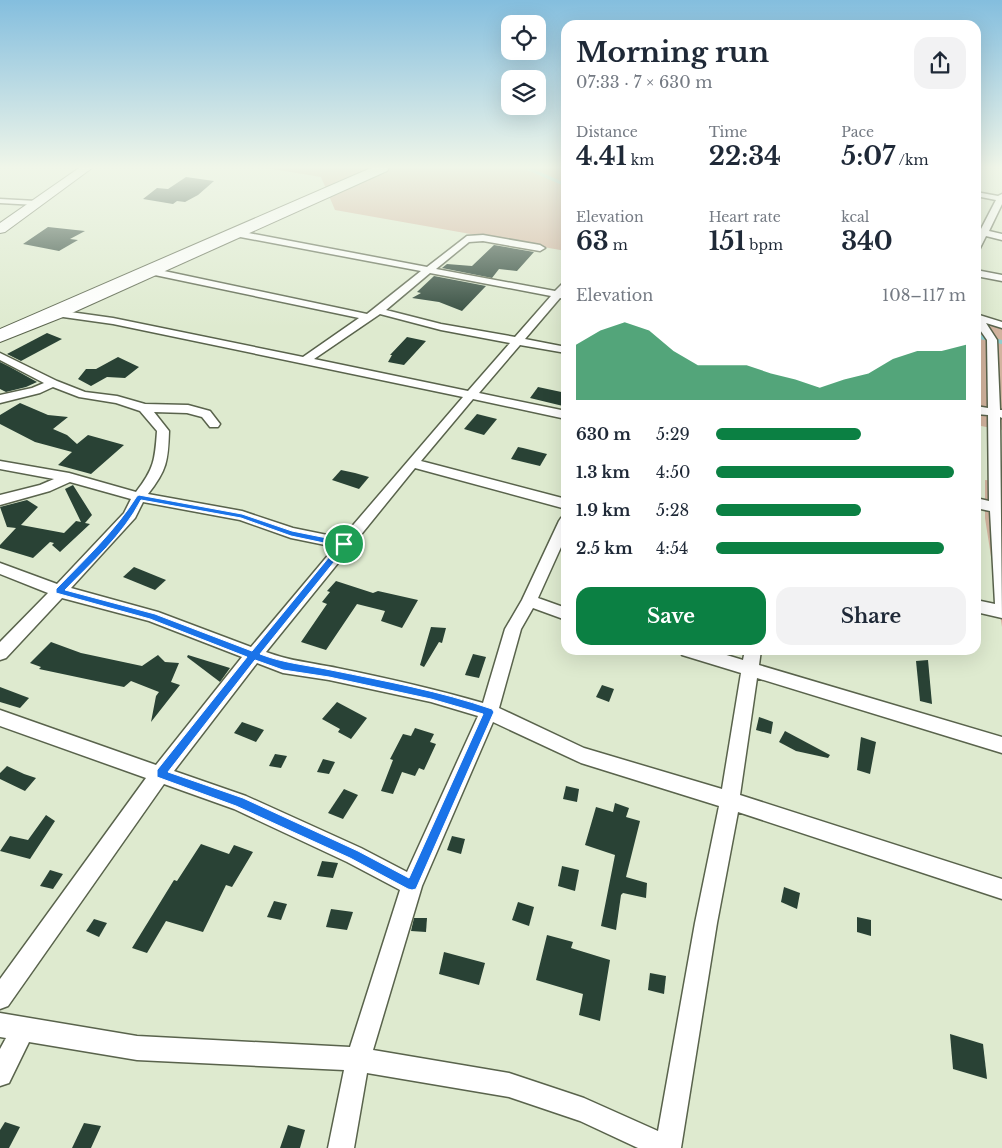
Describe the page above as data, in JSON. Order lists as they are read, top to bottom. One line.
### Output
{"page":{"heading":["Morning run","07:33 · 7 × 630 m"],"stats":[["Distance","4.41 km"],["Time","22:34"],["Pace","5:07 /km"],["Elevation","63 m"],["Heart rate","151 bpm"],["kcal","340"]],"chart":["Elevation","108–117 m"],"list":[{"name":"630 m","note":"5:29"},{"name":"1.3 km","note":"4:50"},{"name":"1.9 km","note":"5:28"},{"name":"2.5 km","note":"4:54"}],"buttons":["Save","Share"]}}
